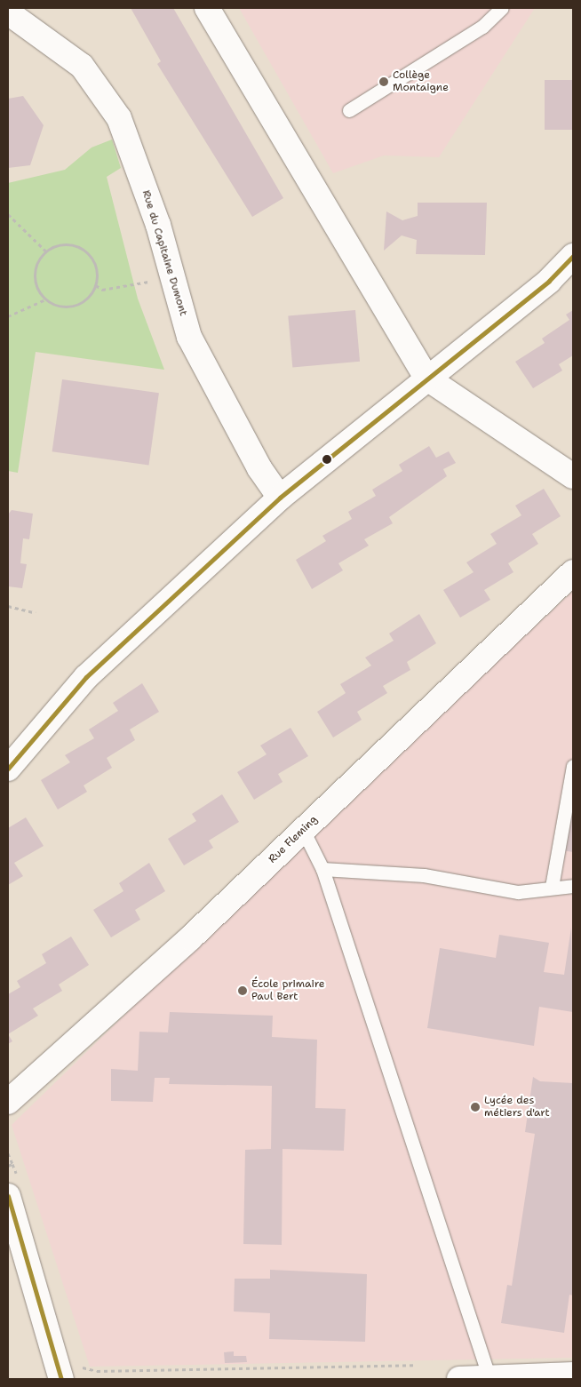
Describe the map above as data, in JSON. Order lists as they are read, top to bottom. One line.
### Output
{"streets":{"street":["Rue du Capitaine Dumont","Rue Fleming"]},"places":["Collège Montaigne","École primaire Paul Bert","Lycée des métiers d'art"]}
